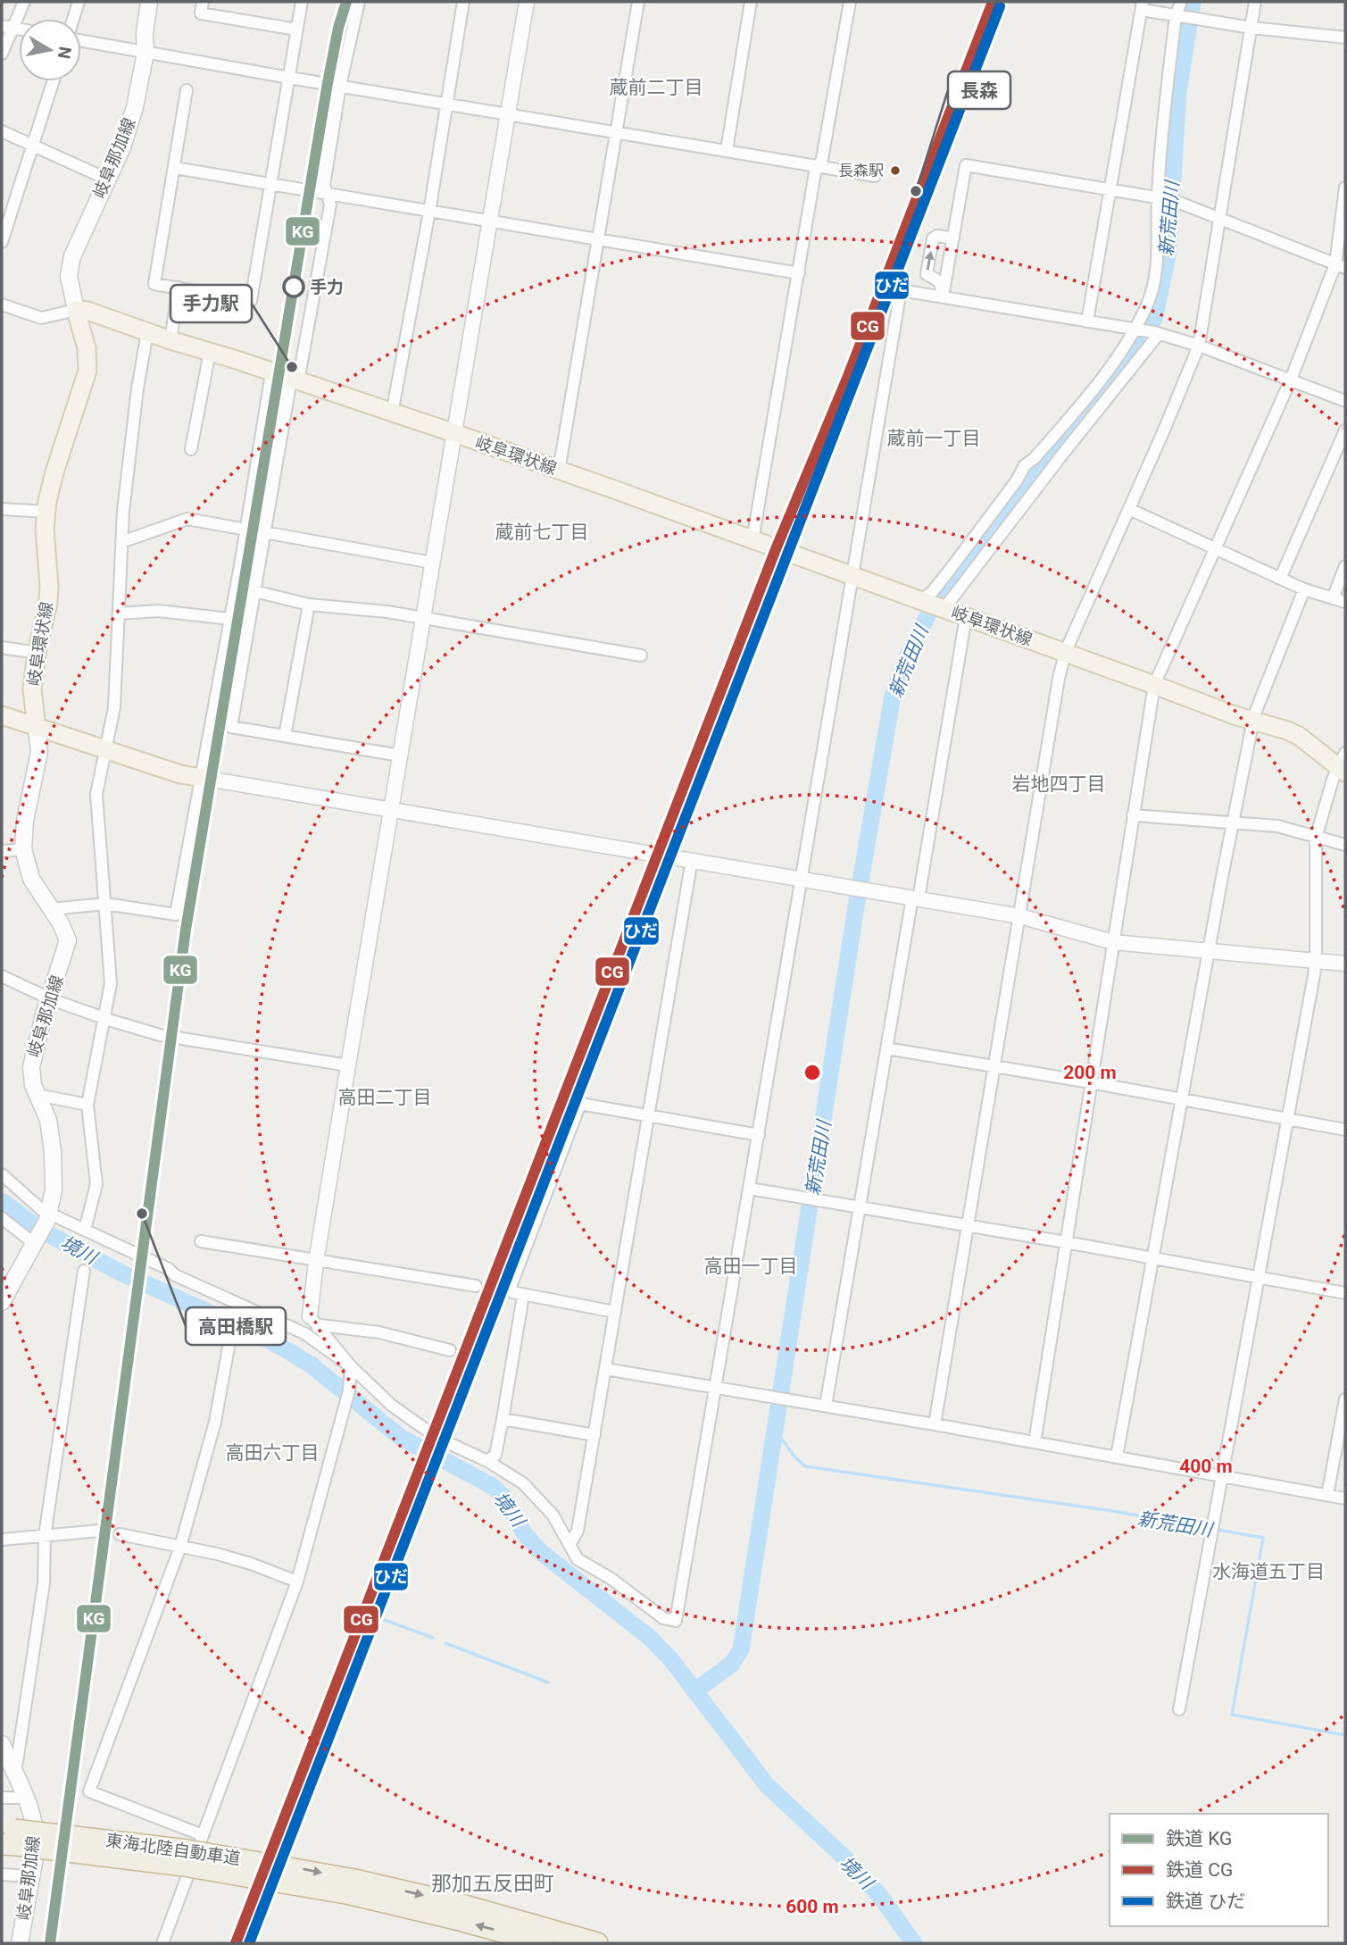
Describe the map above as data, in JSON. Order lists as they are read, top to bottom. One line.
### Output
{"streets":{"highway":["東海北陸自動車道"],"main road":["岐阜那加線","岐阜環状線"]},"crossings":[["岐阜那加線","岐阜環状線"]],"districts":["蔵前二丁目","蔵前一丁目","蔵前七丁目","岩地四丁目","高田二丁目","高田一丁目","高田六丁目","水海道五丁目","那加五反田町"],"water":["新荒田川","境川"],"places":["長森駅","長森","手力","手力駅","高田橋駅"],"lines":["rail line KG","rail line CG","rail line ひだ"],"legend":["鉄道 KG","鉄道 CG","鉄道 ひだ"],"north":"right","rings":["200 m","400 m","600 m"]}
